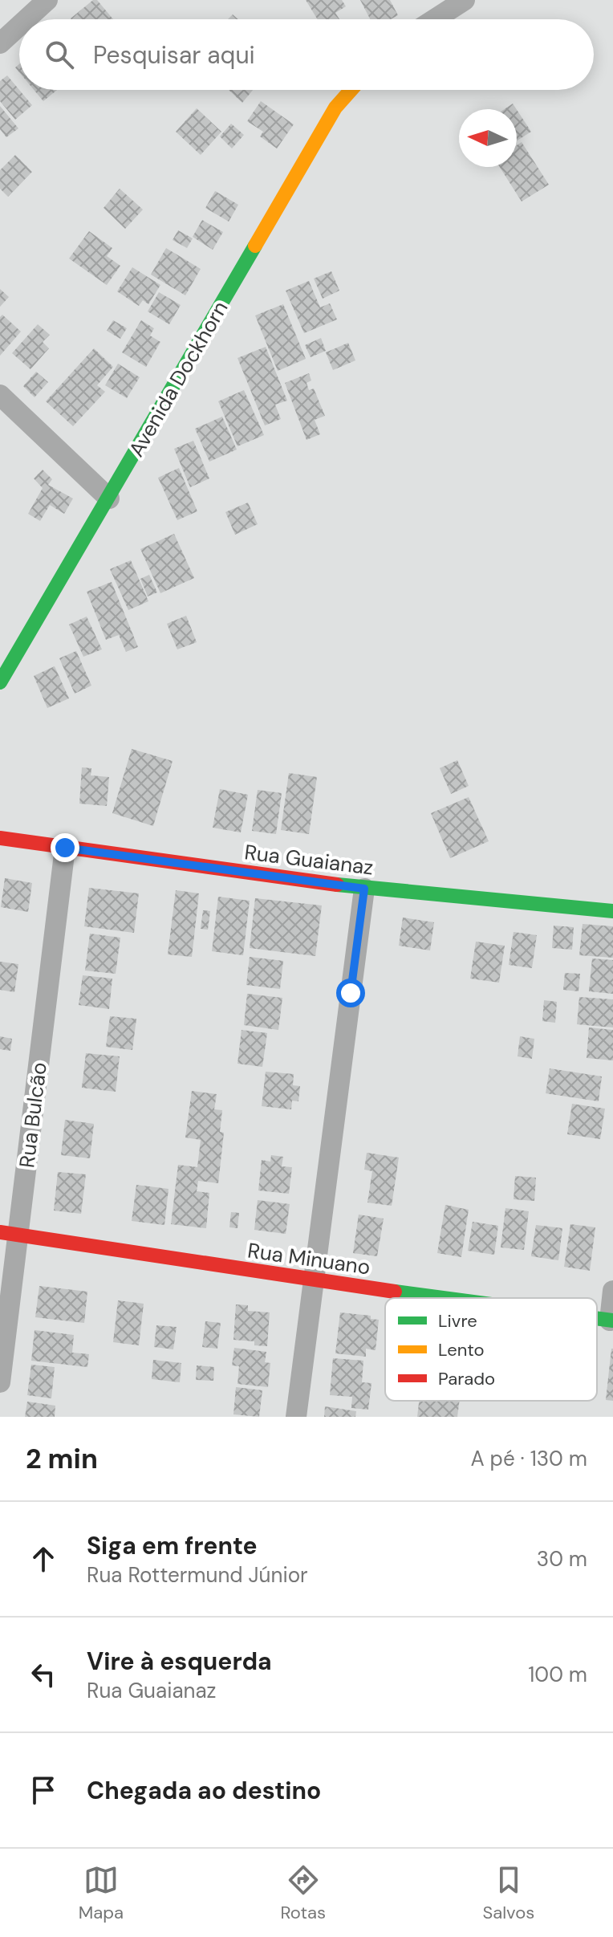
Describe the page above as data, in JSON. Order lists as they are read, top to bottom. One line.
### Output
{"streets":{"street":["Avenida Dockhorn","Rua Guaianaz","Rua Bulcão","Rua Minuano"]},"crossings":[["Rua Guaianaz","Rua Bulcão"],["Rua Bulcão","Rua Minuano"]],"legend":["Livre","Lento","Parado"],"north":"left","page":{"search":"Pesquisar aqui","heading":["2 min","A pé · 130 m"],"list":[["Siga em frente","Rua Rottermund Júnior","30 m"],["Vire à esquerda","Rua Guaianaz","100 m"],"Chegada ao destino"],"nav":["Mapa","Rotas","Salvos"]}}
